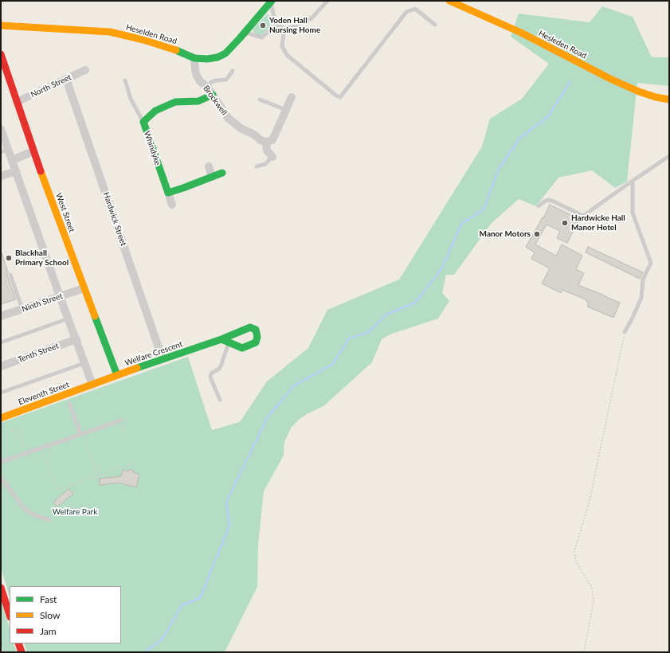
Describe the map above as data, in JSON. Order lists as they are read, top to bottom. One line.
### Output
{"streets":{"street":["Heselden Road","Hesleden Road","North Street","Brockwell","Whindyke","West Street","Hardwick Street","Ninth Street","Tenth Street","Welfare Crescent","Eleventh Street"]},"crossings":[["Heselden Road","Brockwell"],["North Street","West Street"],["North Street","Hardwick Street"],["Brockwell","Whindyke"],["West Street","Ninth Street"],["West Street","Welfare Crescent"],["Hardwick Street","Welfare Crescent"],["Welfare Crescent","Eleventh Street"]],"parks":["Welfare Park"],"places":["Yoden Hall Nursing Home","Hardwicke Hall Manor Hotel","Manor Motors","Blackhall Primary School"],"legend":["Fast","Slow","Jam"]}
